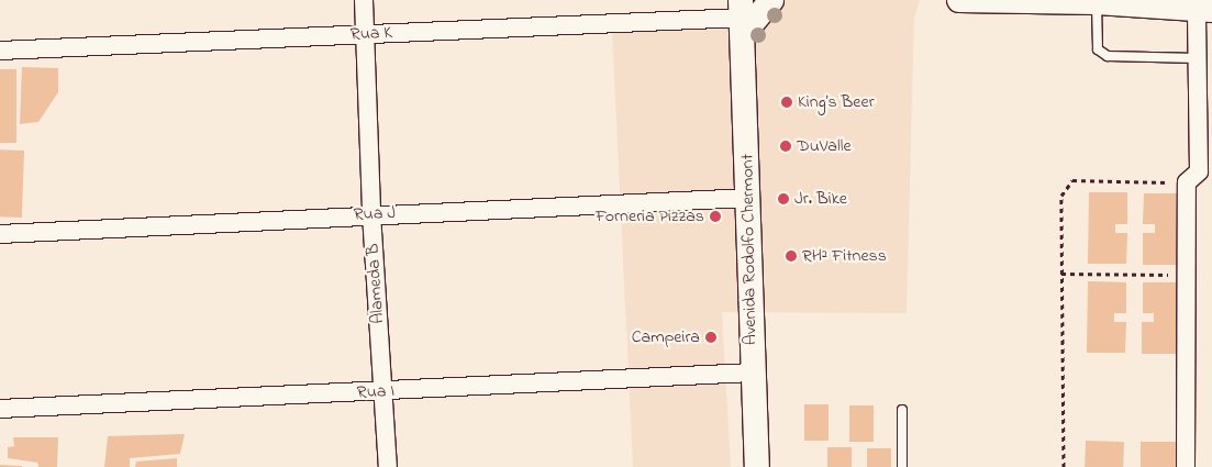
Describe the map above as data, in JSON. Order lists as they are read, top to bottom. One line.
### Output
{"streets":{"main road":["Avenida Rodolfo Chermont"],"street":["Rua K","Rua J","Alameda B","Rua I"]},"crossings":[["Rua K","Avenida Rodolfo Chermont"],["Rua K","Alameda B"],["Rua J","Avenida Rodolfo Chermont"],["Rua J","Alameda B"],["Avenida Rodolfo Chermont","Rua I"],["Alameda B","Rua I"]],"places":["King’s Beer","DuValle","Jr. Bike","Forneria Pizzas","RH² Fitness","Campeira"]}
